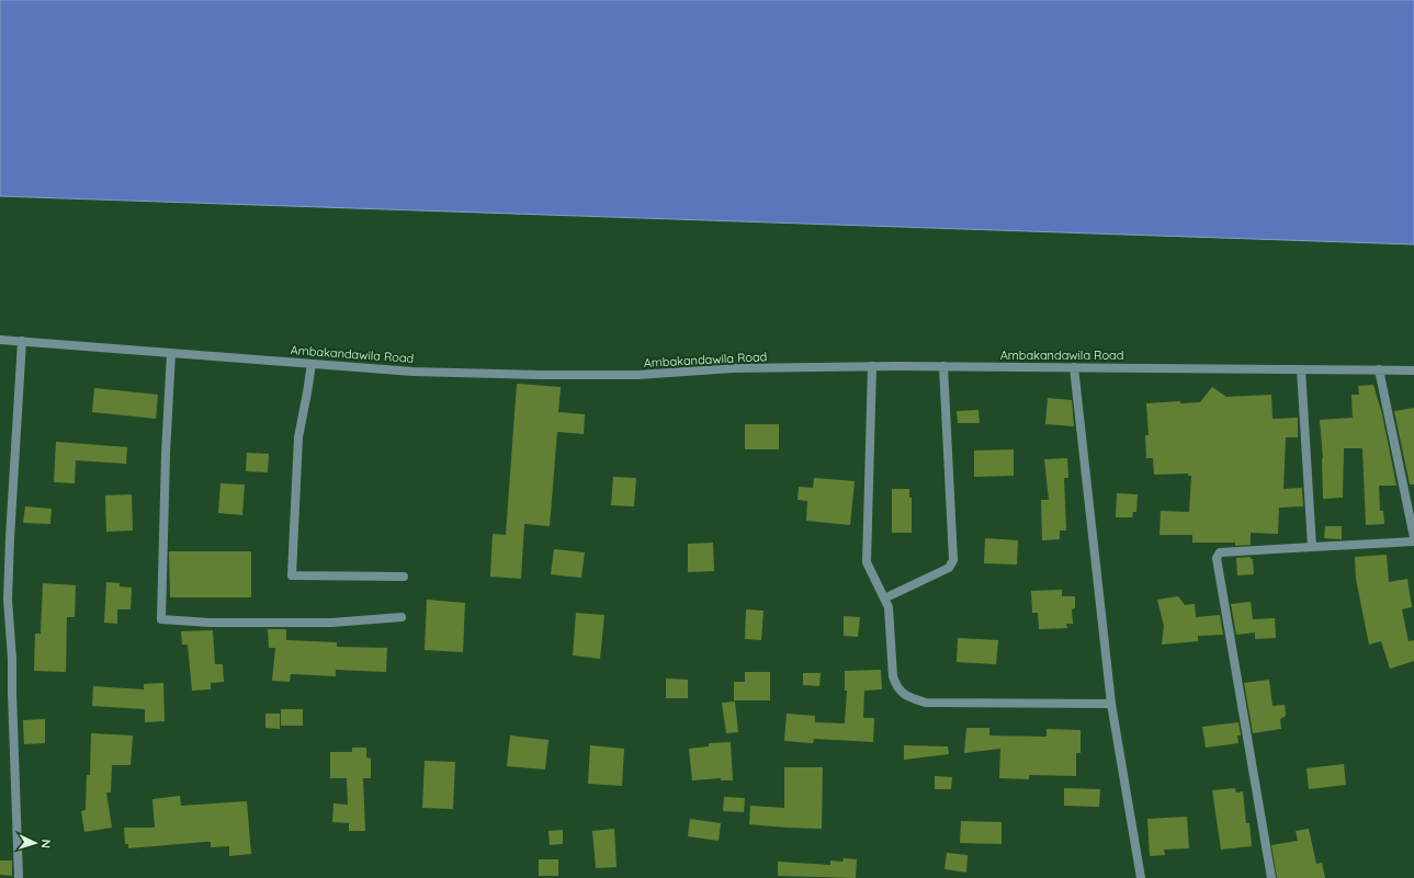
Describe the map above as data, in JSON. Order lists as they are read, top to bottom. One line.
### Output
{"streets":{"street":["Ambakandawila Road"]},"north":"right"}
